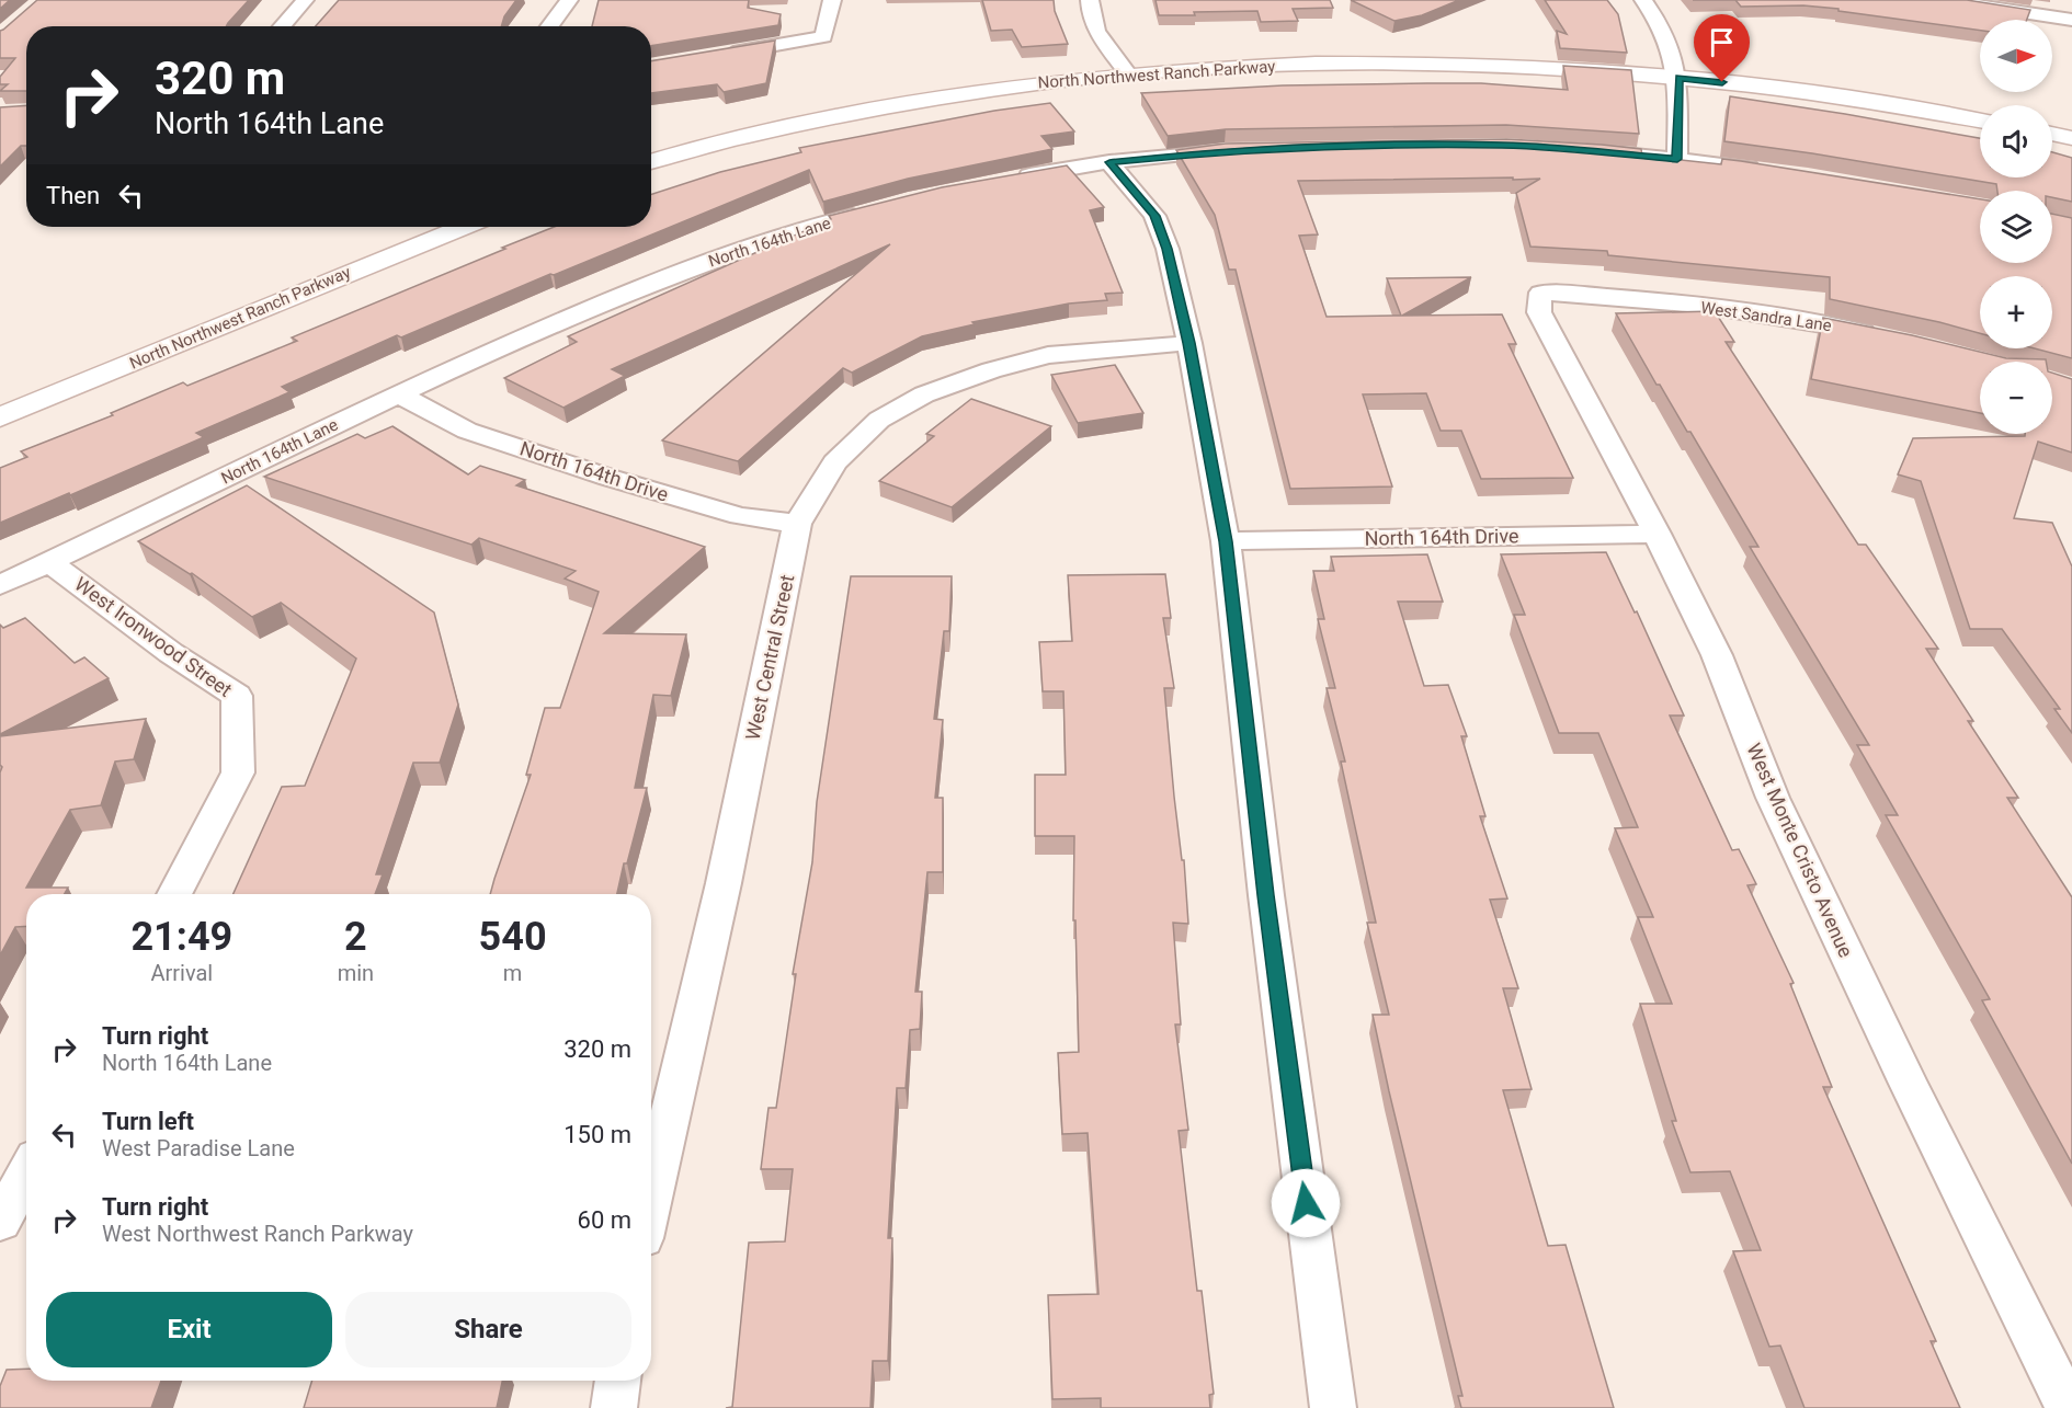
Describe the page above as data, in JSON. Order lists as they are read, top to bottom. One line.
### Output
{"streets":{"main road":["North Northwest Ranch Parkway"],"street":["North 164th Lane","West Sandra Lane","North 164th Drive","West Ironwood Street","West Central Street","West Monte Cristo Avenue"]},"crossings":[["North 164th Lane","North 164th Drive"],["North 164th Lane","West Ironwood Street"],["West Sandra Lane","West Monte Cristo Avenue"],["North 164th Drive","West Central Street"],["North 164th Drive","West Monte Cristo Avenue"]],"north":"right","page":{"map_buttons":["+","−"],"turn":["320 m","North 164th Lane"],"then":"Then","eta":["21:49","Arrival","2","min","540","m"],"list":[{"name":"Turn right","note":"North 164th Lane","value":"320 m"},{"name":"Turn left","note":"West Paradise Lane","value":"150 m"},{"name":"Turn right","note":"West Northwest Ranch Parkway","value":"60 m"}],"buttons":["Exit","Share"]}}
